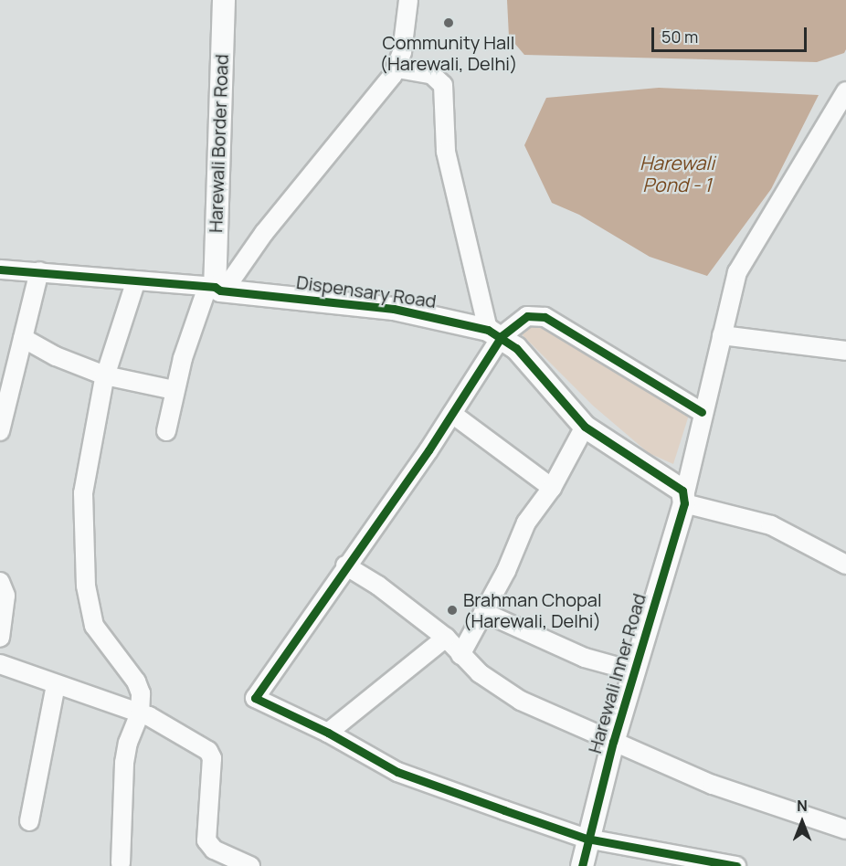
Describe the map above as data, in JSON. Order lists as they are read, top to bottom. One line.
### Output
{"streets":{"street":["Harewali Border Road","Dispensary Road","Harewali Inner Road"]},"crossings":[["Harewali Border Road","Dispensary Road"]],"water":["Harewali Pond - 1"],"places":["Community Hall (Harewali, Delhi)","Brahman Chopal (Harewali, Delhi)"],"scale_bar":"50 m","north":"top"}
